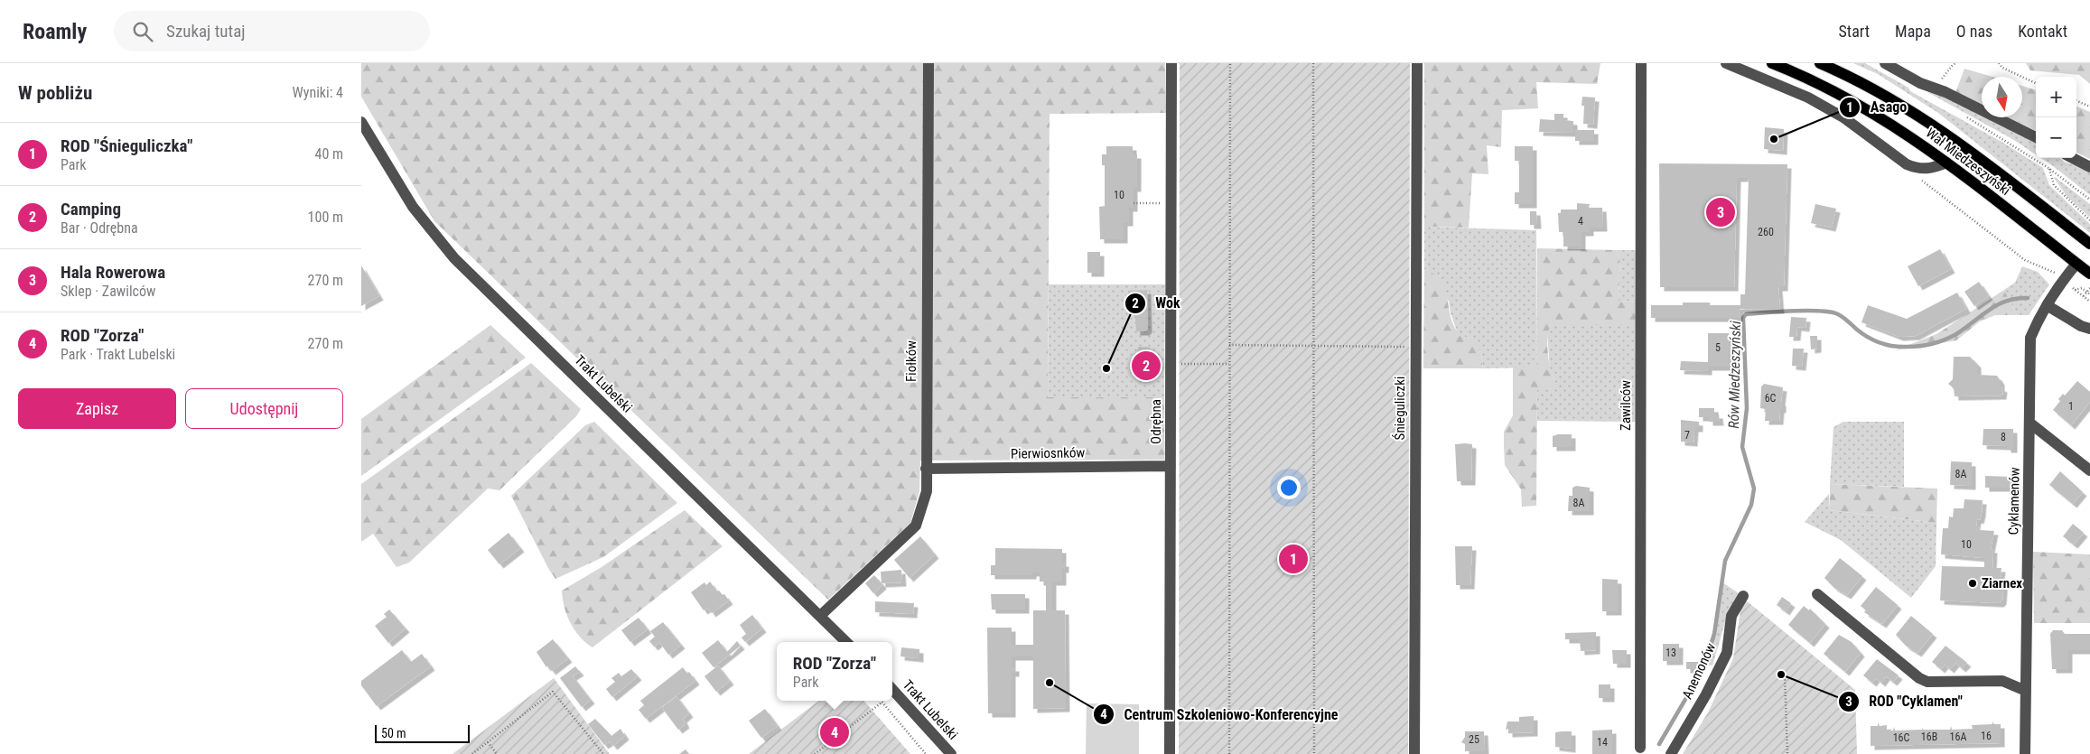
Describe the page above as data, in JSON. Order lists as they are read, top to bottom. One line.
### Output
{"streets":{"main road":["Wał Miedzeszyński"],"street":["Fiołków","Trakt Lubelski","Zawilców","Śnieguliczki","Odrębna","Pierwiosnków","Cyklamenów","Anemonów"]},"crossings":[["Wał Miedzeszyński","Cyklamenów"],["Fiołków","Trakt Lubelski"],["Fiołków","Pierwiosnków"],["Odrębna","Pierwiosnków"]],"water":["Rów Miedzeszyński"],"places":["Asago","Wok","Ziarnex","ROD \"Cyklamen\"","Centrum Szkoleniowo-Konferencyjne"],"house_numbers":["10","4","260","5","6C","1","7","8","8A","8A","10","13","16","16B","16A","16C","25","14"],"scale_bar":"50 m","north":"bottom","page":{"header":"Roamly","search":"Szukaj tutaj","nav":["Start","Mapa","O nas","Kontakt"],"heading":["W pobliżu","Wyniki: 4"],"map_buttons":["+","−"],"list":[{"mark":"1","name":"ROD \"Śnieguliczka\"","note":"Park","value":"40 m"},{"mark":"2","name":"Camping","note":"Bar · Odrębna","value":"100 m"},{"mark":"3","name":"Hala Rowerowa","note":"Sklep · Zawilców","value":"270 m"},{"mark":"4","name":"ROD \"Zorza\"","note":"Park · Trakt Lubelski","value":"270 m"}],"pins":["3","2","1","4"],"buttons":["Zapisz","Udostępnij"],"popup":["ROD \"Zorza\"","Park"],"scale":"50 m"}}
